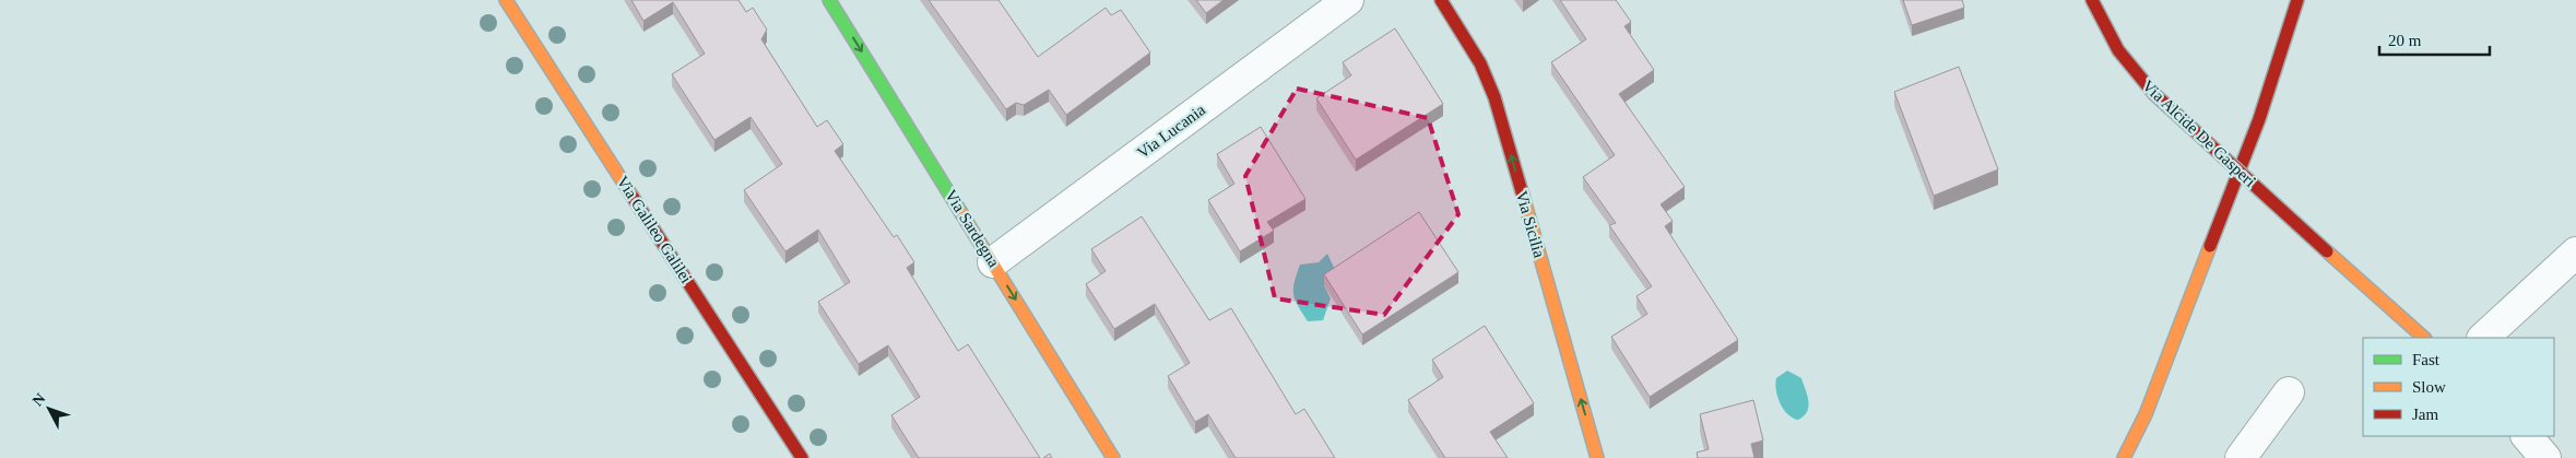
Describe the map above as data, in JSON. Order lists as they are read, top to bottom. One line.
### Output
{"streets":{"street":["Via Lucania","Via Alcide De Gasperi","Via Sicilia","Via Sardegna","Via Galileo Galilei"]},"crossings":[["Via Lucania","Via Sardegna"]],"one_way":["Via Sicilia","Via Sardegna"],"legend":["Fast","Slow","Jam"],"scale_bar":"20 m","north":"top left"}
